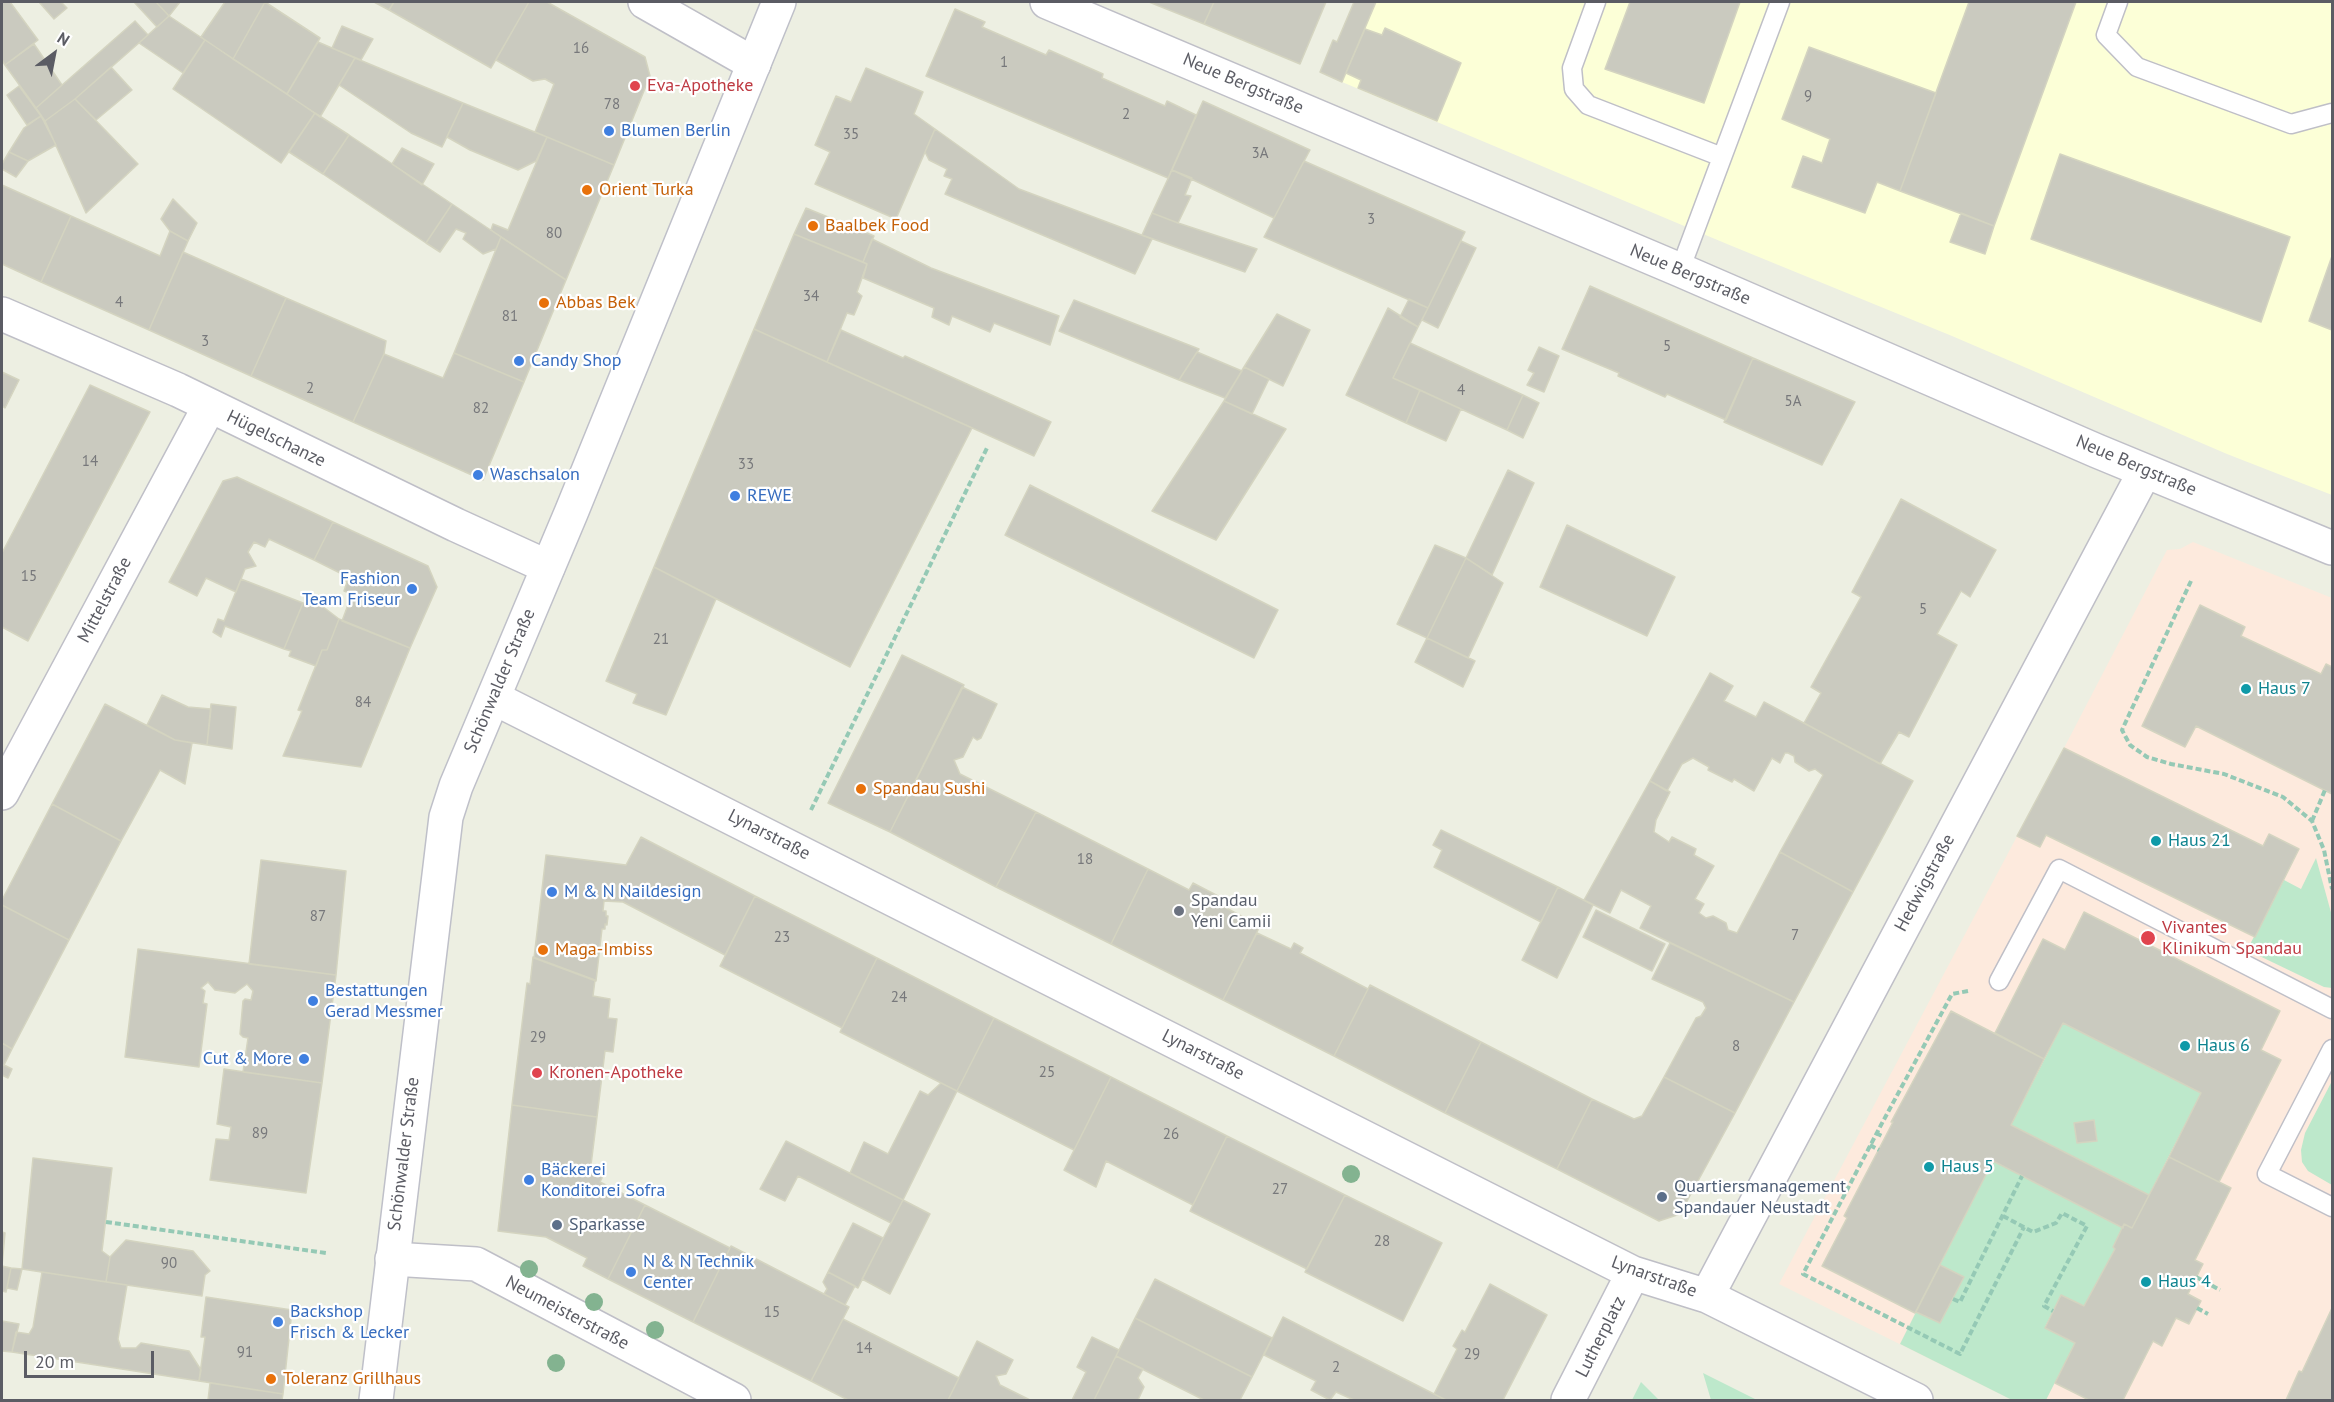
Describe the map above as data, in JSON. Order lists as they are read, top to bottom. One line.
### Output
{"streets":{"street":["Neue Bergstraße","Hügelschanze","Mittelstraße","Schönwalder Straße","Lynarstraße","Hedwigstraße","Neumeisterstraße","Lutherplatz"]},"crossings":[["Neue Bergstraße","Hedwigstraße"],["Hügelschanze","Mittelstraße"],["Hügelschanze","Schönwalder Straße"],["Schönwalder Straße","Lynarstraße"],["Schönwalder Straße","Neumeisterstraße"],["Lynarstraße","Hedwigstraße"],["Lynarstraße","Lutherplatz"]],"places":["Eva-Apotheke","Blumen Berlin","Orient Turka","Baalbek Food","Abbas Bek","Candy Shop","Waschsalon","REWE","Fashion Team Friseur","Haus 7","Spandau Sushi","Haus 21","M & N Naildesign","Spandau Yeni Camii","Vivantes Klinikum Spandau","Maga-Imbiss","Bestattungen Gerad Messmer","Haus 6","Cut & More","Kronen-Apotheke","Haus 5","Bäckerei Konditorei Sofra","Quartiersmanagement Spandauer Neustadt","Sparkasse","N & N Technik Center","Haus 4","Backshop Frisch & Lecker","Toleranz Grillhaus"],"house_numbers":["16","1","9","78","2","35","3A","3","80","34","4","81","3","5","2","4","5A","82","14","33","15","5","21","84","18","87","7","23","24","29","8","25","89","26","27","28","90","15","14","91","29","2"],"scale_bar":"20 m","north":"top right"}
